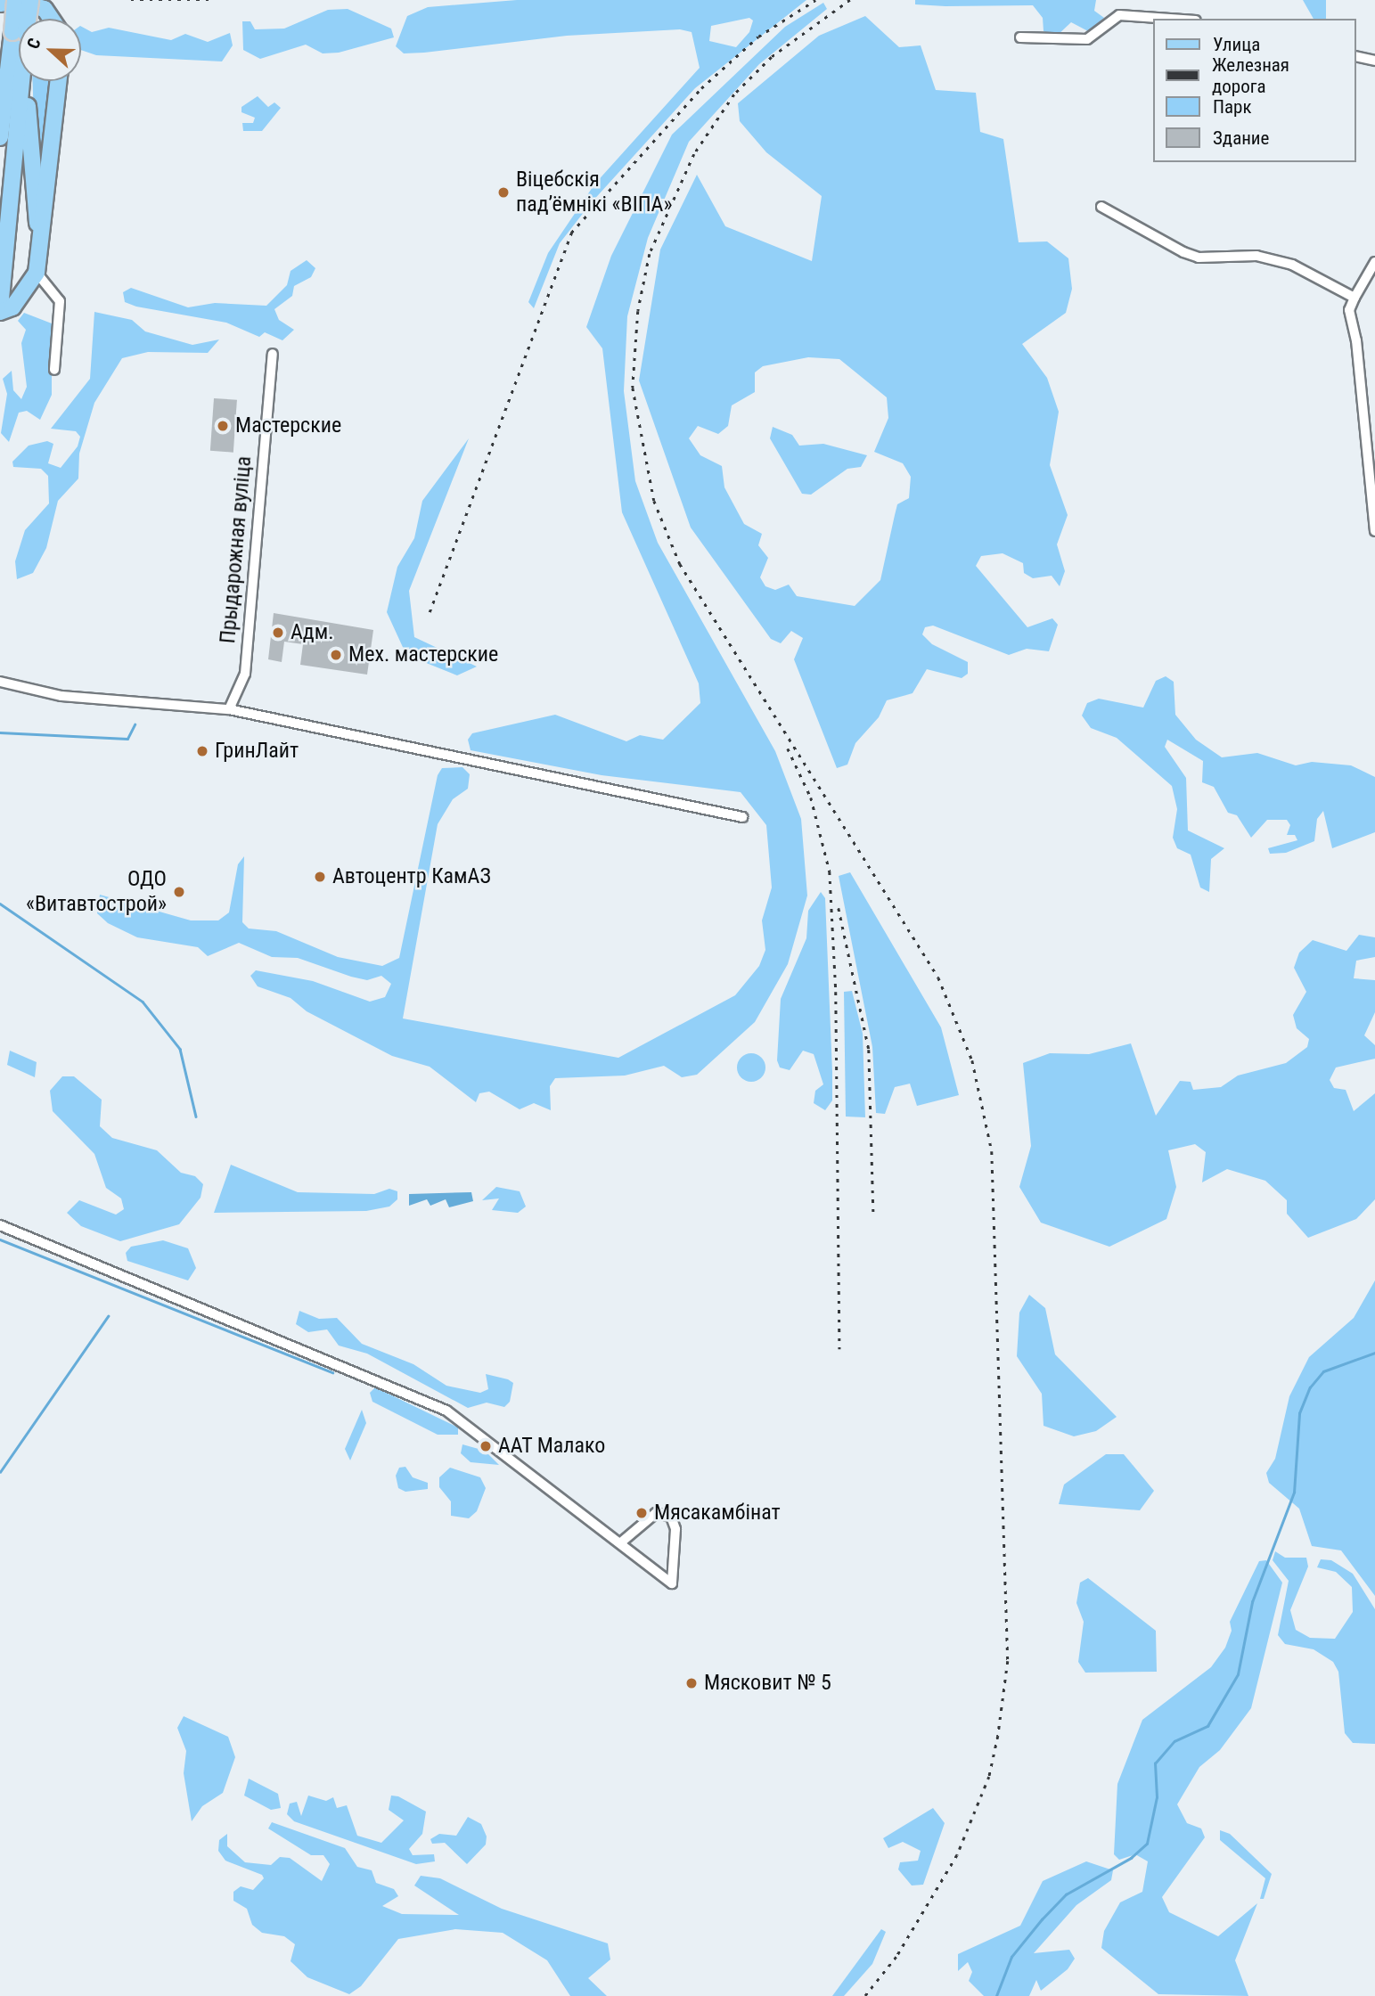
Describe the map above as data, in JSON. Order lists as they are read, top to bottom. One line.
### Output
{"streets":{"street":["Прыдарожная вуліца"]},"places":["Віцебскія падʼёмнікі «ВІПА»","Мастерские","Адм.","Мех. мастерские","ГринЛайт","Автоцентр КамАЗ","ОДО «Витавтострой»","ААТ Малако","Мясакамбінат","Мясковит № 5"],"legend":["Улица","Железная дорога","Парк","Здание"],"north":"left"}
